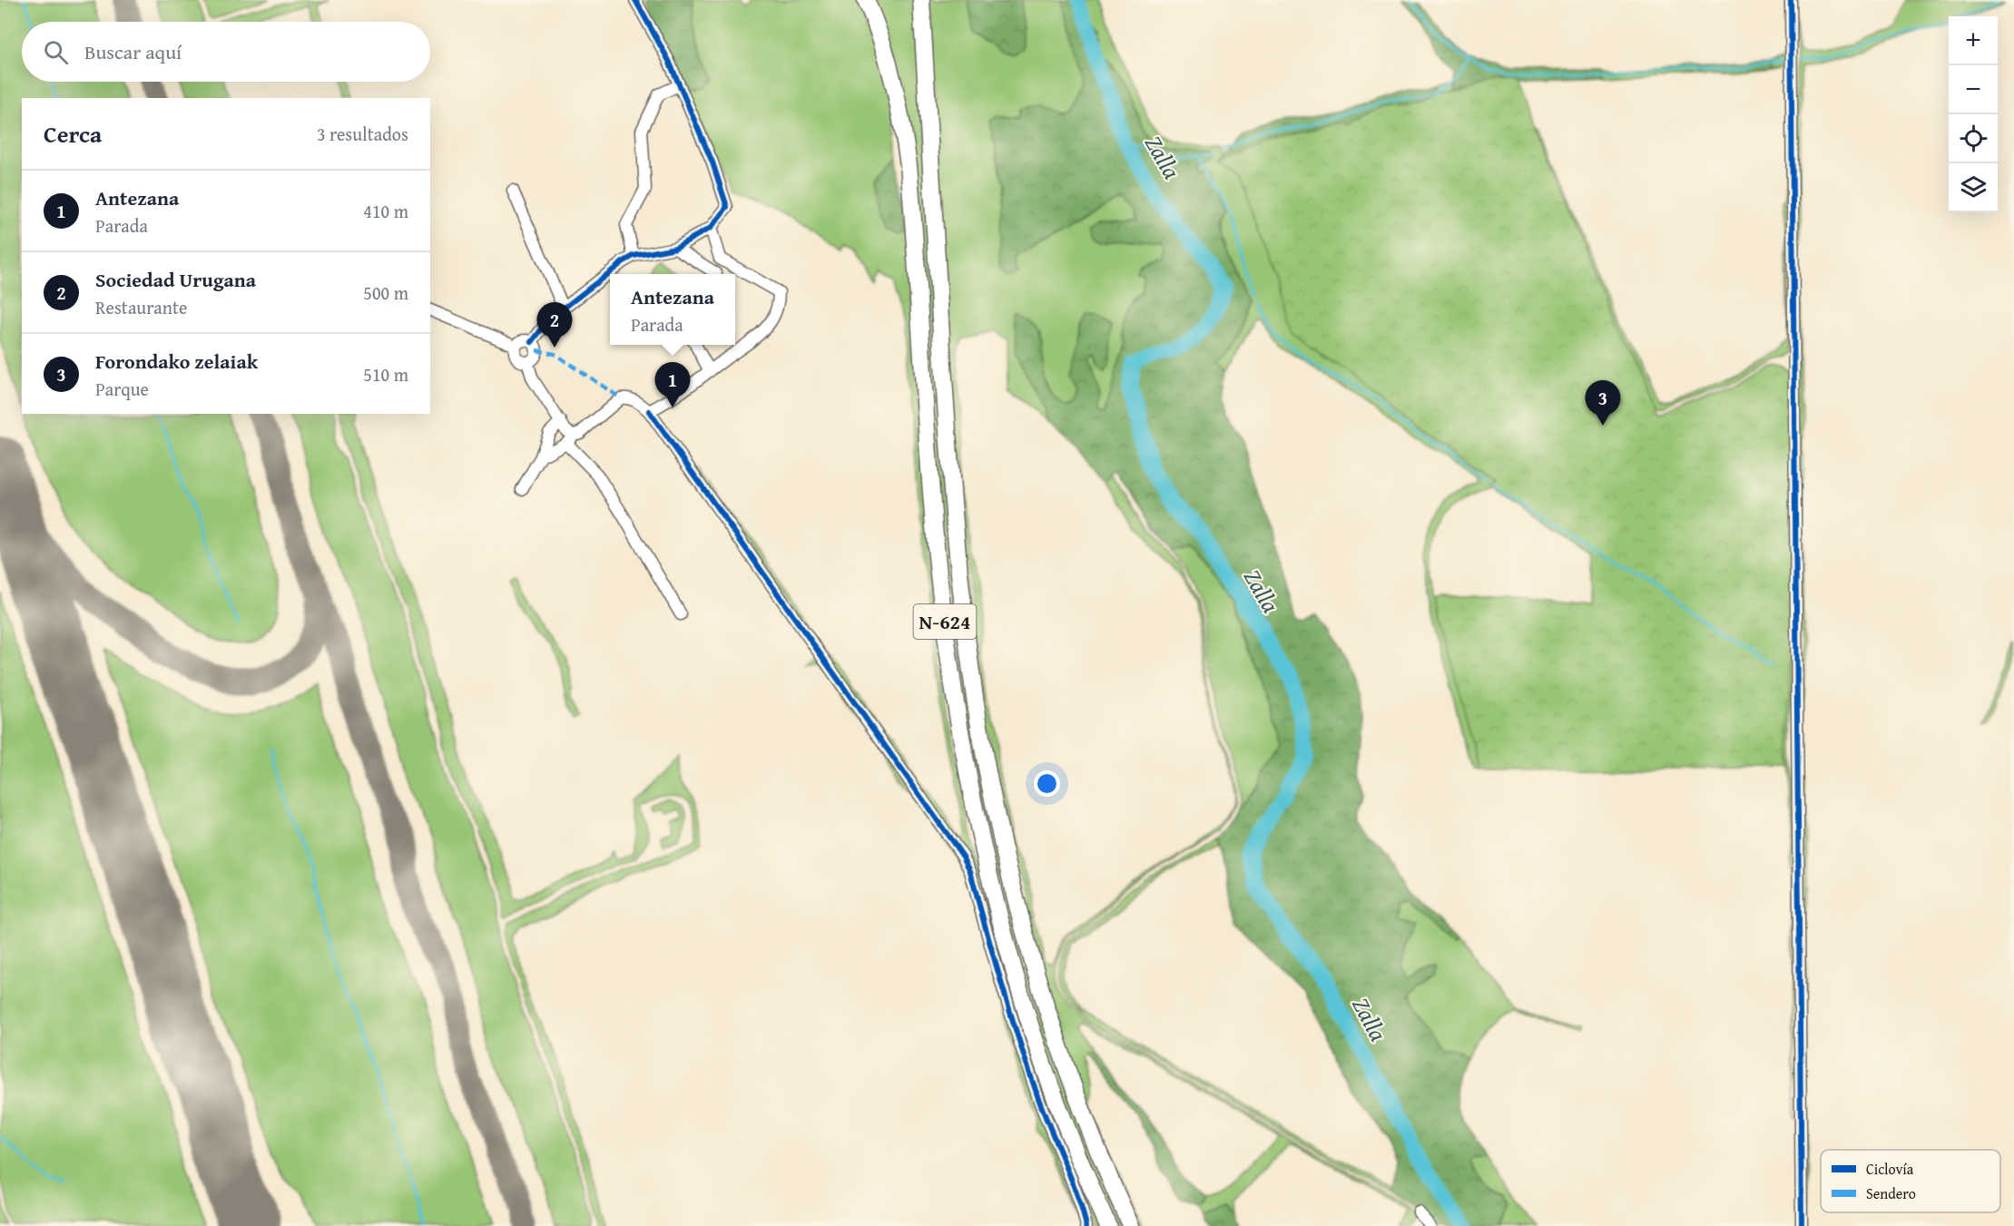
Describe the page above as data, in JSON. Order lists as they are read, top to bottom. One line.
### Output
{"streets":{"highway":["N-624"]},"water":["Zalla"],"legend":["Ciclovía","Sendero"],"page":{"map_buttons":["+","−"],"search":"Buscar aquí","heading":["Cerca","3 resultados"],"list":[{"mark":"1","name":"Antezana","note":"Parada","value":"410 m"},{"mark":"2","name":"Sociedad Urugana","note":"Restaurante","value":"500 m"},{"mark":"3","name":"Forondako zelaiak","note":"Parque","value":"510 m"}],"popup":["Antezana","Parada"],"pins":["2","1","3"]}}
